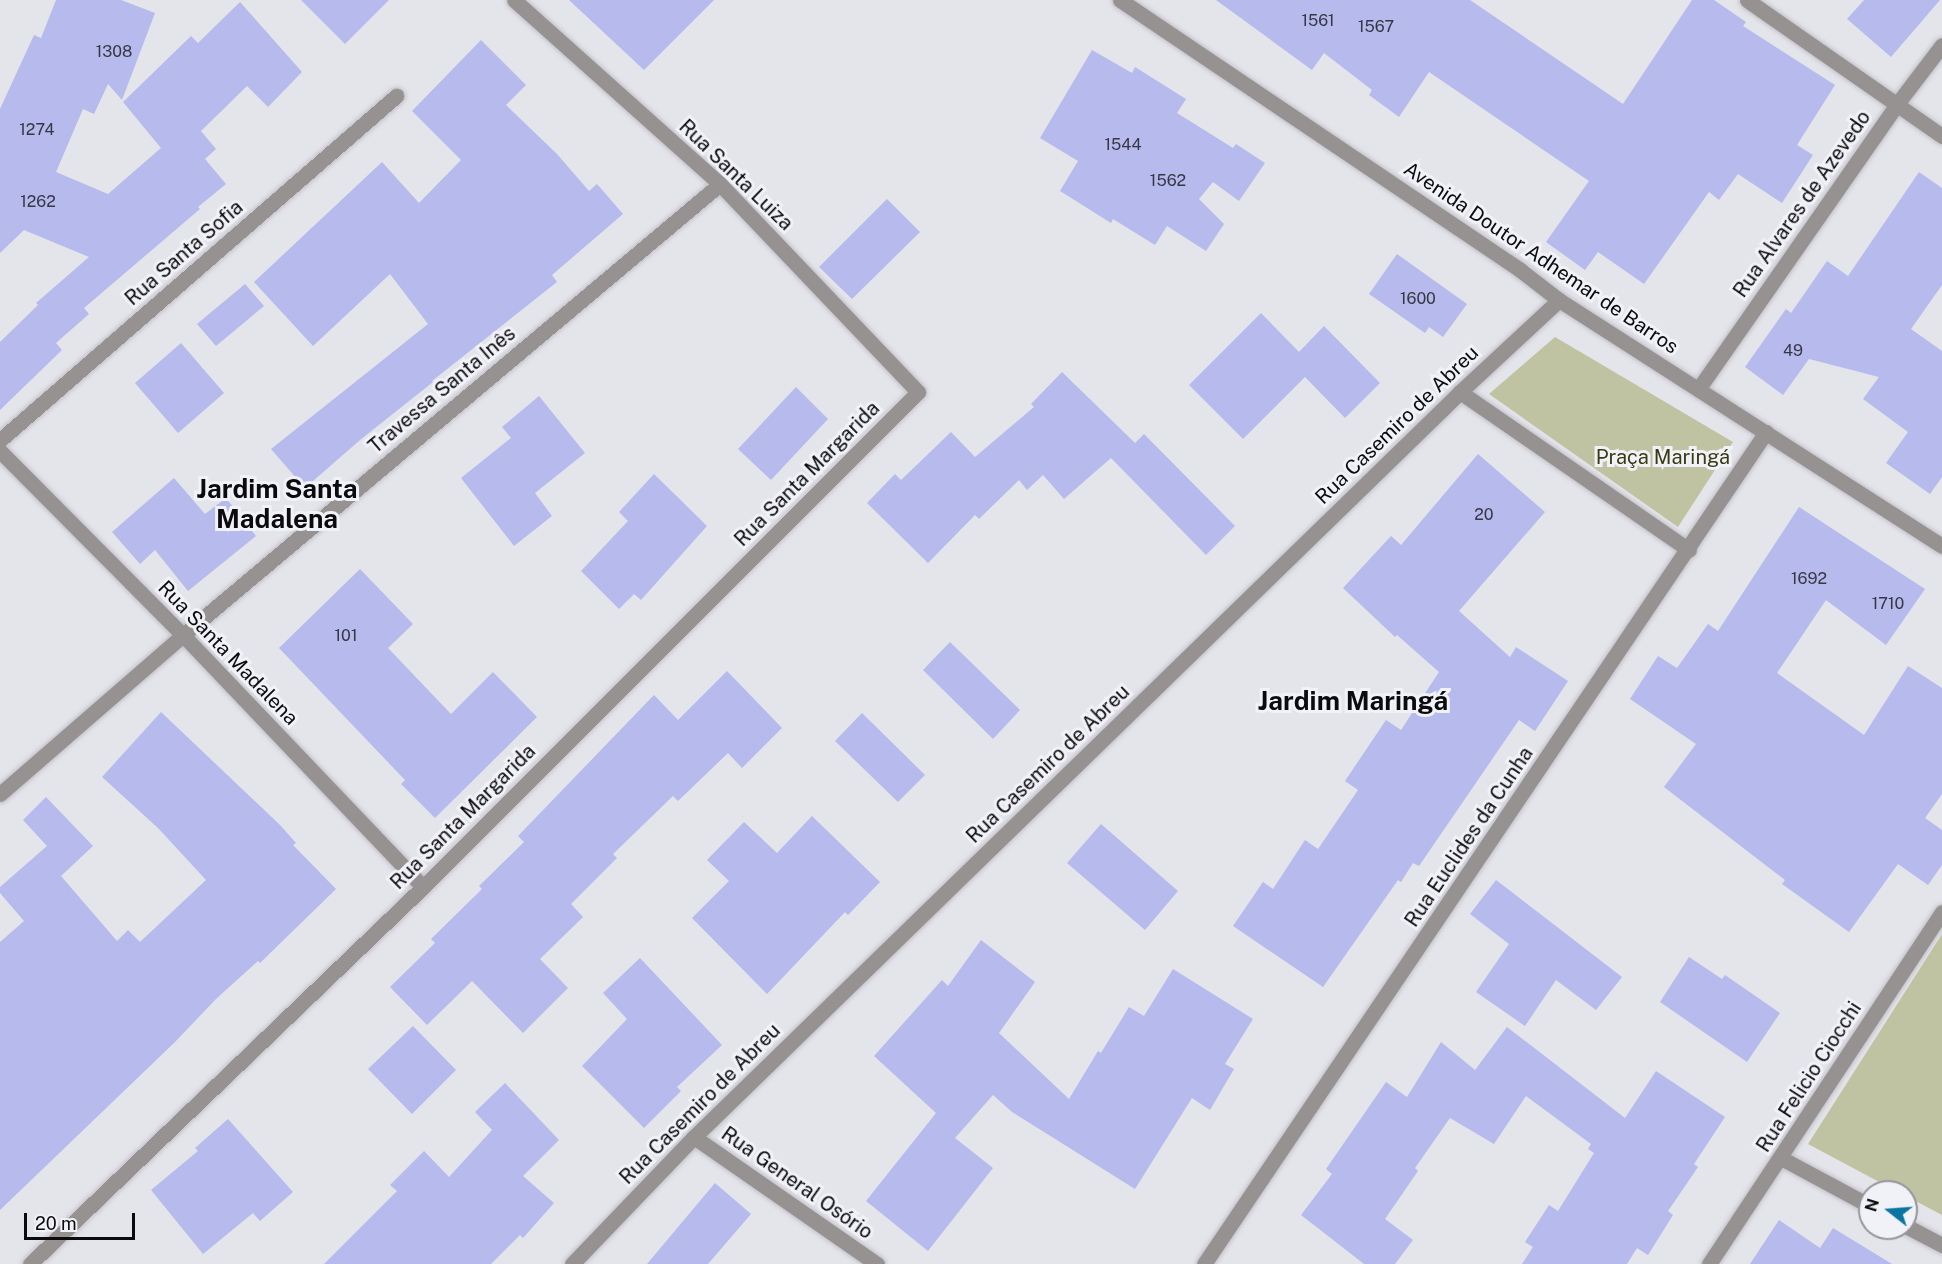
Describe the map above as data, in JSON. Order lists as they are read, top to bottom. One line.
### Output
{"streets":{"street":["Rua Santa Luiza","Rua Alvares de Azevedo","Rua Santa Sofia","Avenida Doutor Adhemar de Barros","Travessa Santa Inês","Rua Casemiro de Abreu","Rua Santa Margarida","Rua Santa Madalena","Rua Euclides da Cunha","Rua Felicio Ciocchi","Rua General Osório"]},"crossings":[["Rua Santa Luiza","Travessa Santa Inês"],["Rua Santa Luiza","Rua Santa Margarida"],["Rua Alvares de Azevedo","Avenida Doutor Adhemar de Barros"],["Avenida Doutor Adhemar de Barros","Rua Casemiro de Abreu"],["Avenida Doutor Adhemar de Barros","Rua Euclides da Cunha"],["Travessa Santa Inês","Rua Santa Madalena"],["Rua Casemiro de Abreu","Rua General Osório"],["Rua Santa Margarida","Rua Santa Madalena"]],"districts":["Jardim Santa Madalena","Jardim Maringá"],"parks":["Praça Maringá"],"house_numbers":["1561","1567","1308","1274","1544","1562","1262","1600","49","20","1692","1710","101"],"scale_bar":"20 m","north":"left"}
